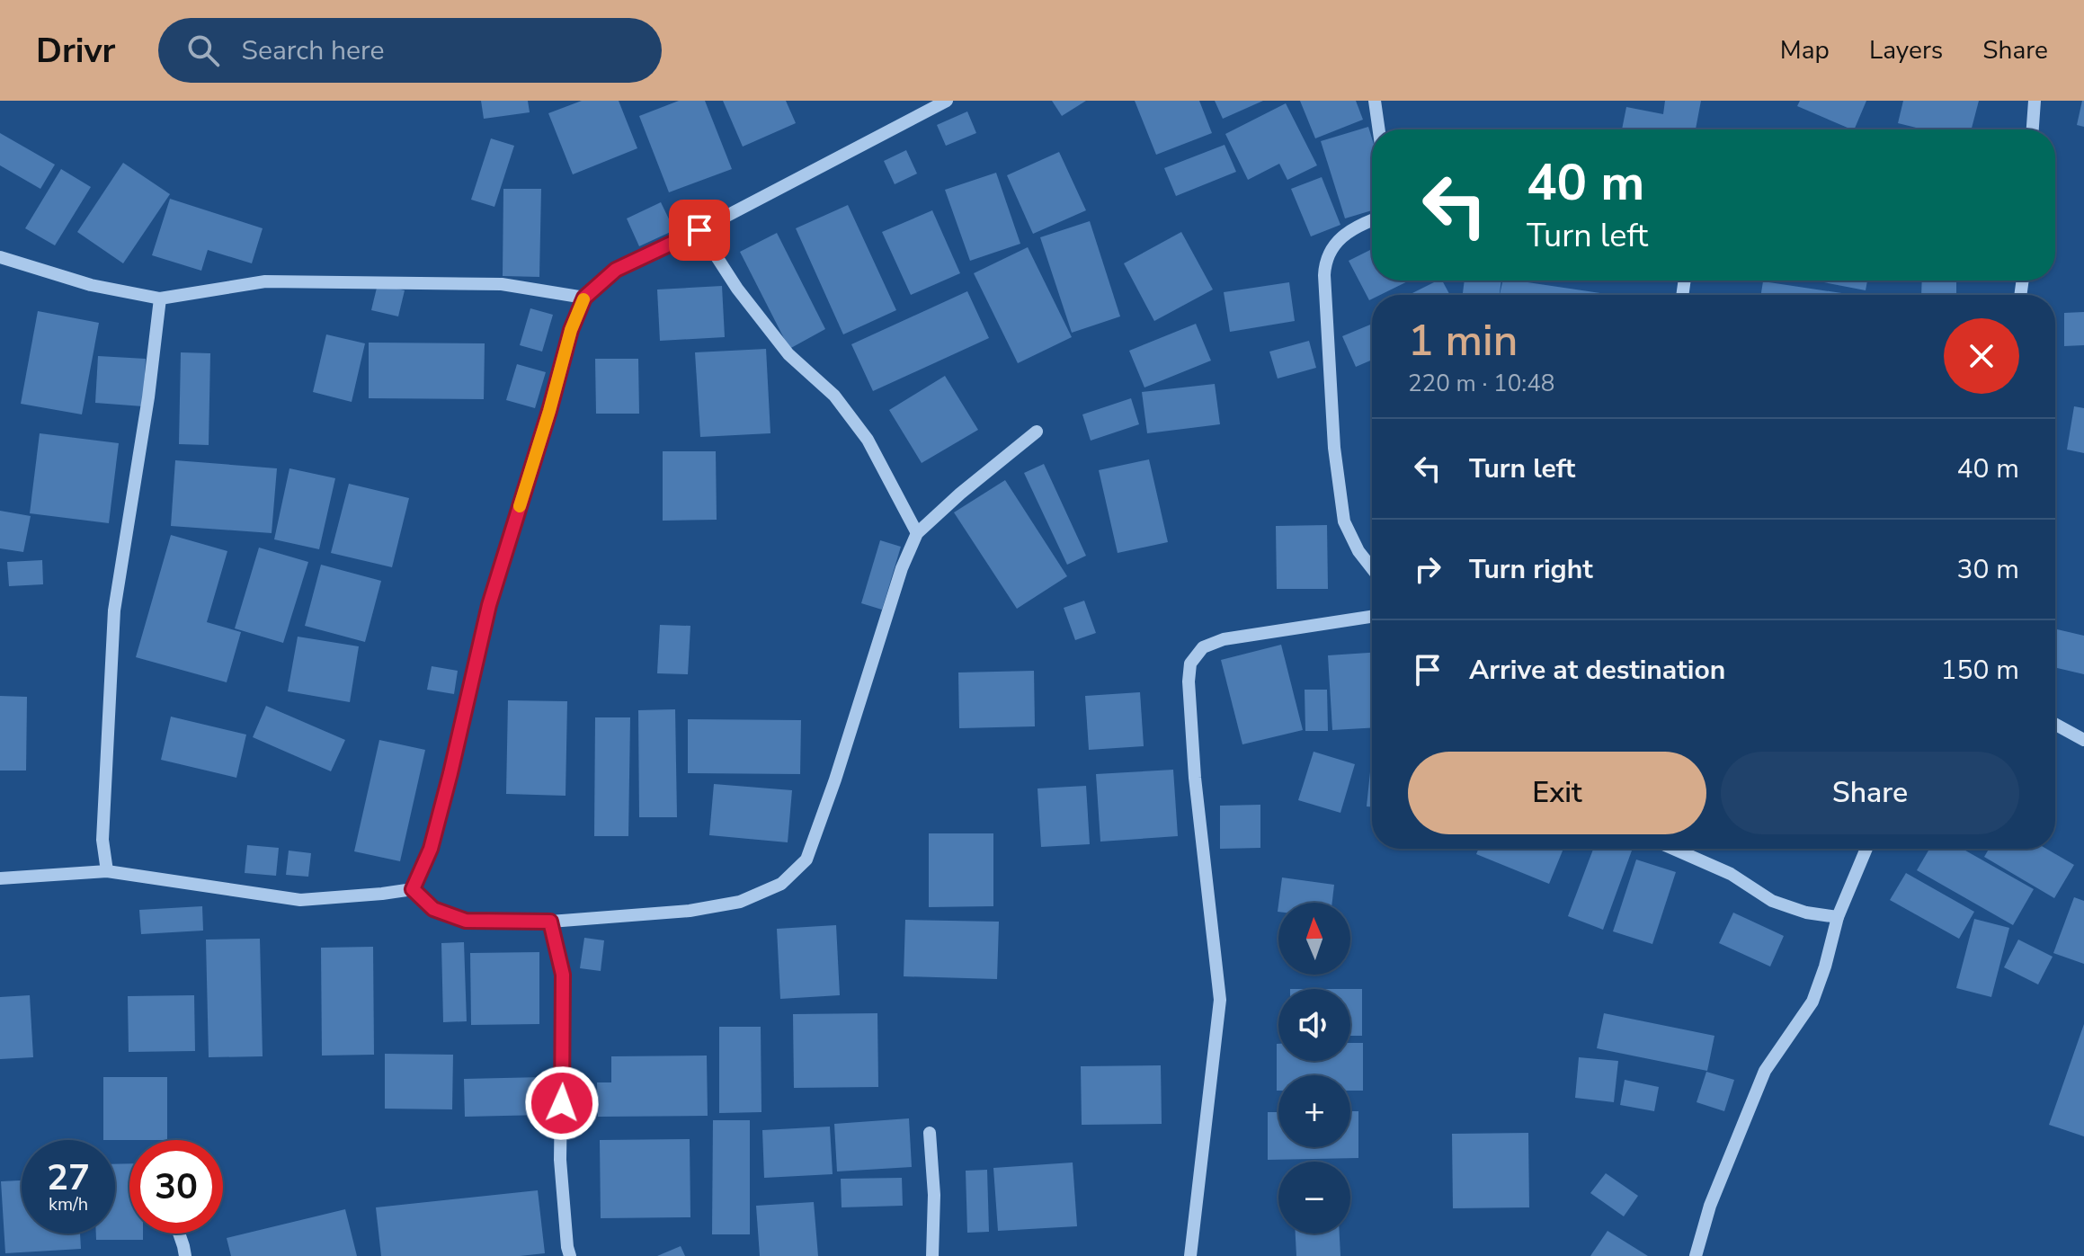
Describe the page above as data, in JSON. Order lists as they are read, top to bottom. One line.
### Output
{"north":"top","page":{"header":"Drivr","search":"Search here","nav":["Map","Layers","Share"],"turn":["40 m","Turn left"],"heading":["1 min","220 m · 10:48"],"list":[{"name":"Turn left","value":"40 m"},{"name":"Turn right","value":"30 m"},{"name":"Arrive at destination","value":"150 m"}],"buttons":["Exit","Share"],"map_buttons":["+","−"],"speed":"27 km/h","limit":"30"}}
